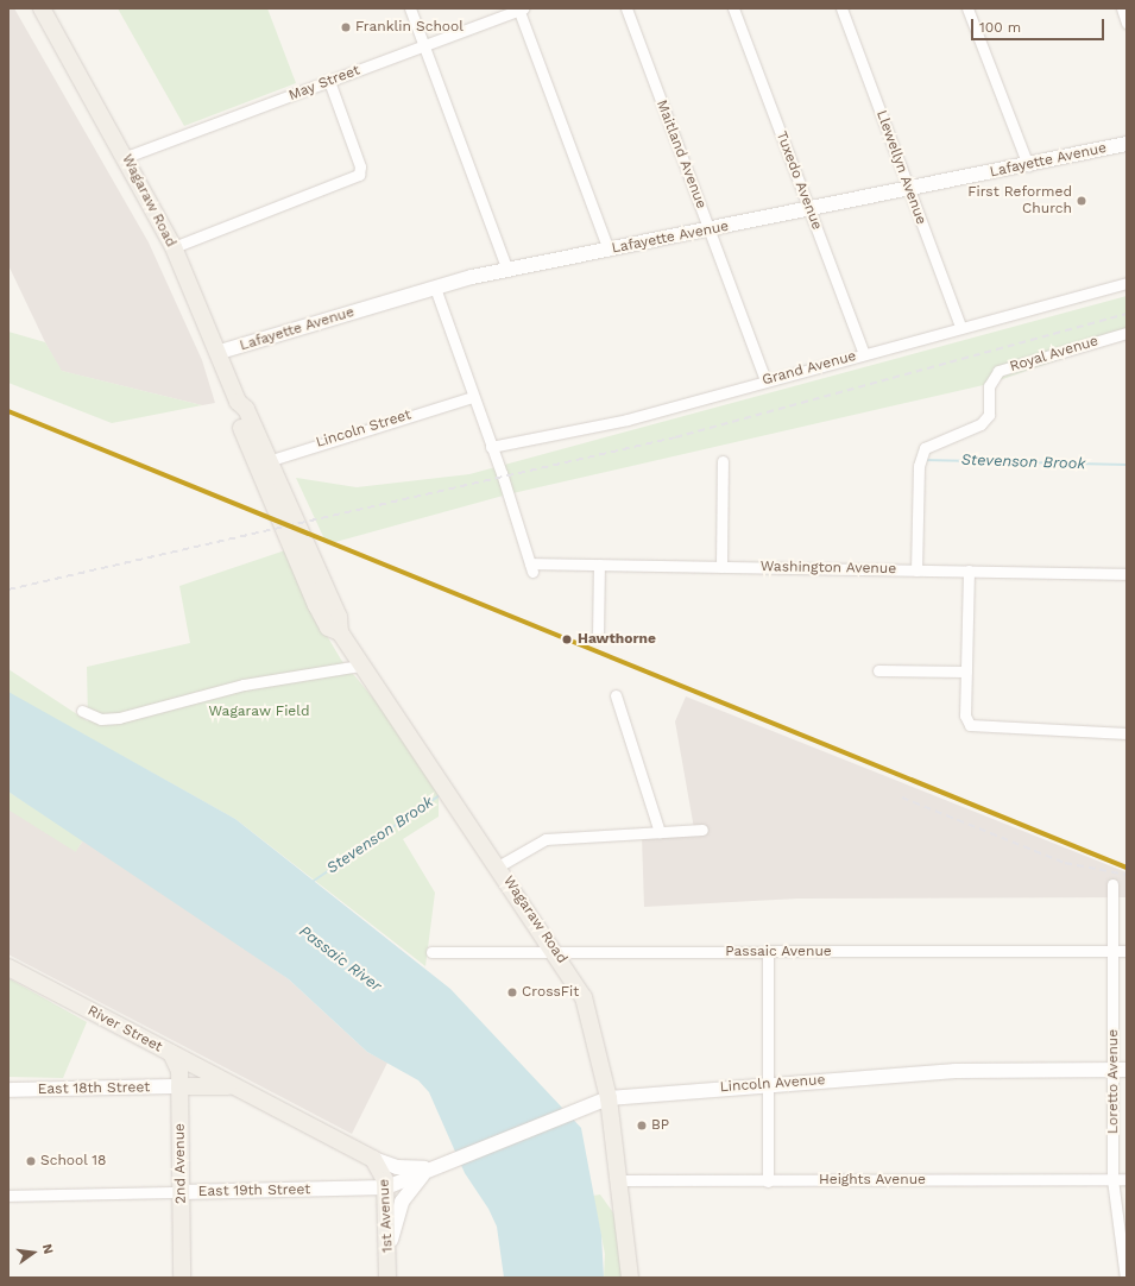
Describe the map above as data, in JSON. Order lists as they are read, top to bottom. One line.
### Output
{"streets":{"main road":["Lafayette Avenue","Wagaraw Road","River Street","Lincoln Avenue","East 18th Street","2nd Avenue","East 19th Street","1st Avenue"],"street":["May Street","Maitland Avenue","Llewellyn Avenue","Tuxedo Avenue","Royal Avenue","Grand Avenue","Lincoln Street","Washington Avenue","Passaic Avenue","Loretto Avenue","Heights Avenue"]},"crossings":[["May Street","Wagaraw Road"],["Maitland Avenue","Lafayette Avenue"],["Maitland Avenue","Grand Avenue"],["Lafayette Avenue","Llewellyn Avenue"],["Lafayette Avenue","Tuxedo Avenue"],["Lafayette Avenue","Wagaraw Road"],["Llewellyn Avenue","Grand Avenue"],["Tuxedo Avenue","Grand Avenue"],["Wagaraw Road","Lincoln Street"],["Wagaraw Road","Passaic Avenue"],["Wagaraw Road","Lincoln Avenue"],["Wagaraw Road","Heights Avenue"],["Royal Avenue","Washington Avenue"],["Grand Avenue","Washington Avenue"],["Passaic Avenue","Loretto Avenue"],["River Street","Lincoln Avenue"],["River Street","East 18th Street"],["River Street","2nd Avenue"],["River Street","1st Avenue"],["Loretto Avenue","Lincoln Avenue"],["Loretto Avenue","Heights Avenue"],["East 18th Street","2nd Avenue"],["2nd Avenue","East 19th Street"],["East 19th Street","1st Avenue"]],"water":["Stevenson Brook","Passaic River"],"parks":["Wagaraw Field"],"places":["Franklin School","First Reformed Church","Hawthorne","CrossFit","BP","School 18"],"scale_bar":"100 m","north":"right"}
